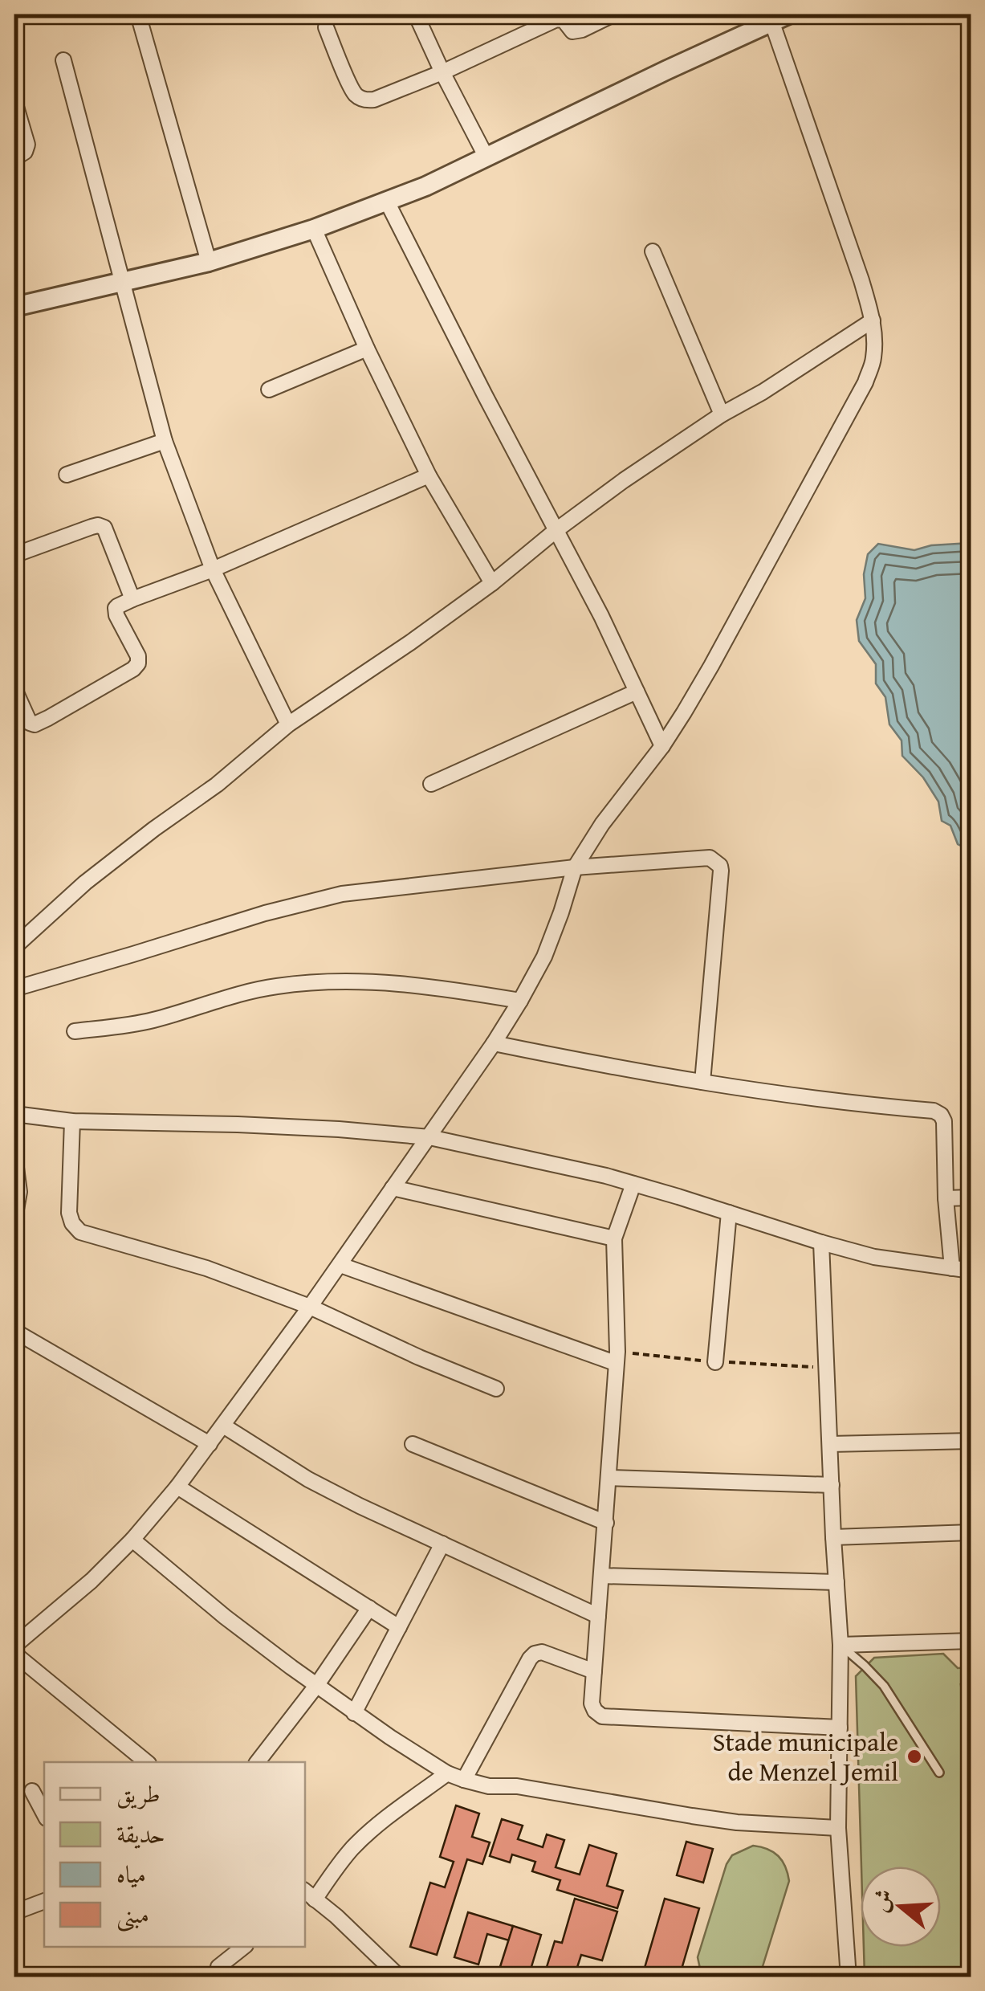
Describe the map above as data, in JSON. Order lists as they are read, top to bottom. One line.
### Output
{"places":["Stade municipale de Menzel Jemil"],"legend":["طريق","حديقة","مياه","مبنى"],"north":"left"}
